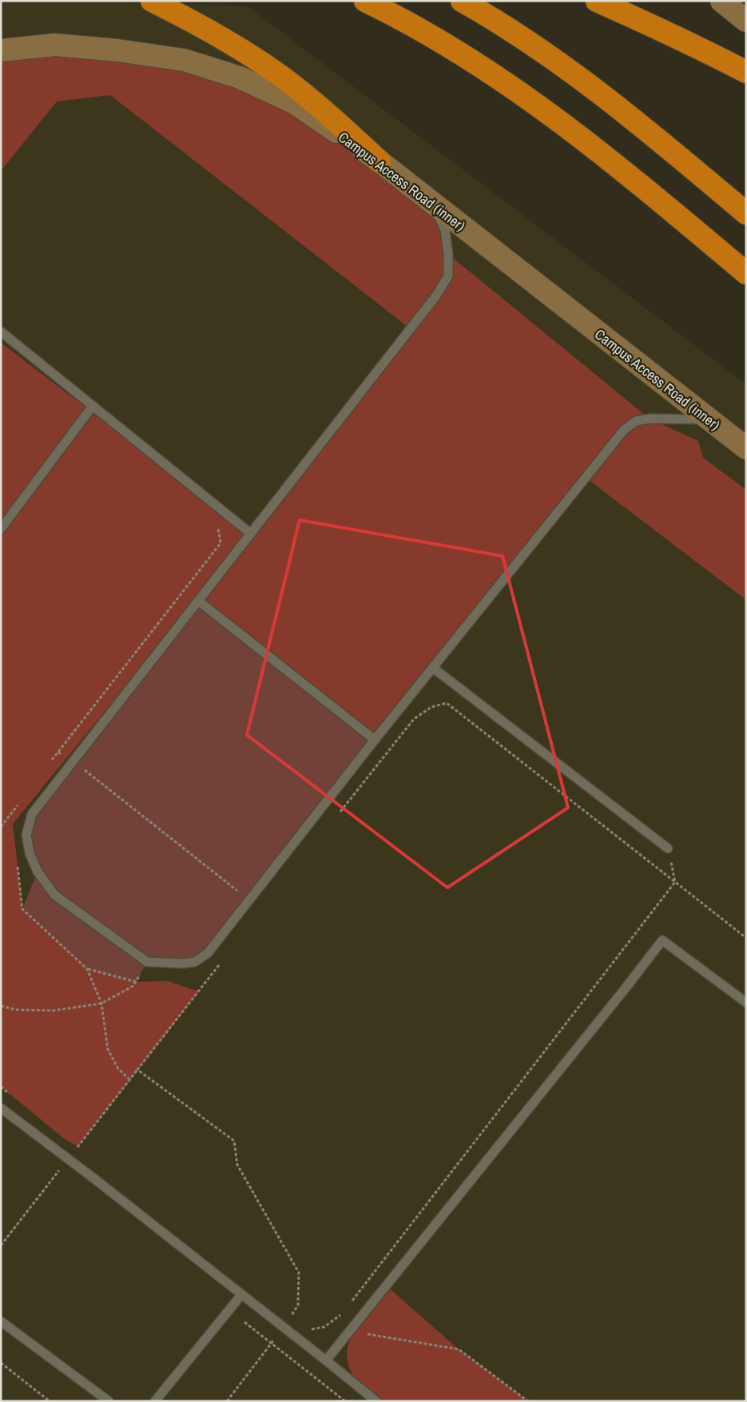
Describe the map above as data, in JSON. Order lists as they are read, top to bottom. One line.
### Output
{"streets":{"street":["Campus Access Road (inner)"]}}
